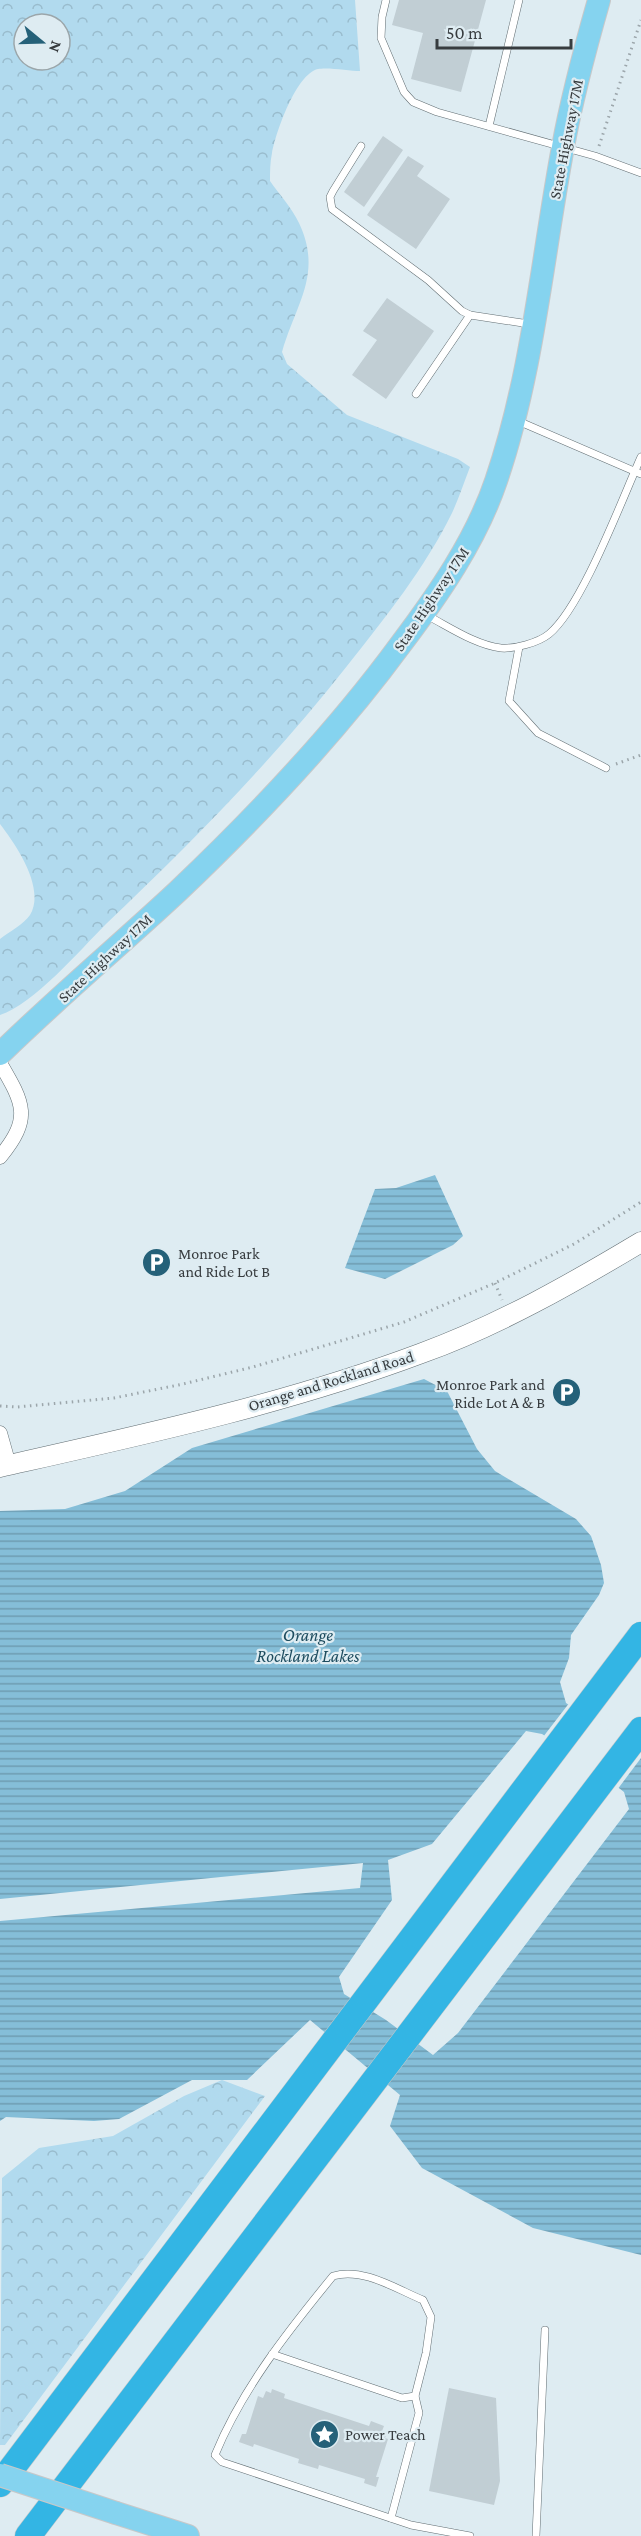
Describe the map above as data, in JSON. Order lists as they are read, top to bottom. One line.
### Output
{"streets":{"main road":["State Highway 17M"],"street":["Orange and Rockland Road"]},"water":["Orange Rockland Lakes"],"places":{"parking":["Monroe Park and Ride Lot B","Monroe Park and Ride Lot A & B"],"place":["Power Teach"]},"scale_bar":"50 m","north":"right"}
